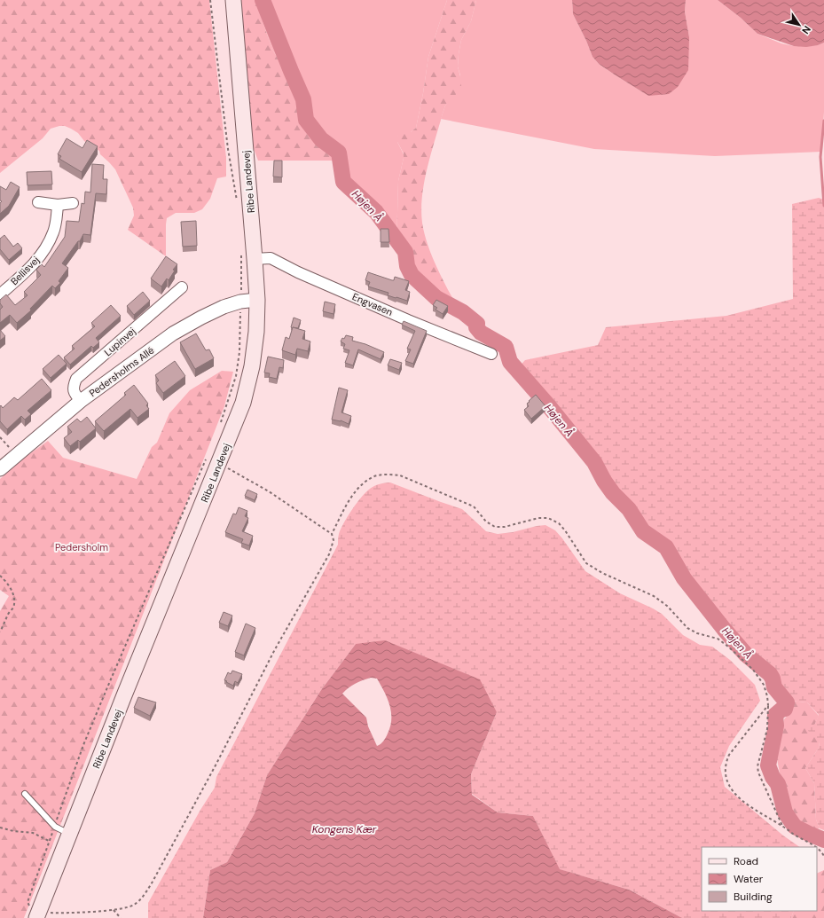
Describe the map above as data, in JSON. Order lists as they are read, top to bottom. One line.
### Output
{"streets":{"main road":["Ribe Landevej"],"street":["Bellisvej","Engvasen","Lupinvej","Pedersholms Allé"]},"crossings":[["Ribe Landevej","Engvasen"],["Ribe Landevej","Pedersholms Allé"],["Lupinvej","Pedersholms Allé"]],"water":["Højen Å","Kongens Kær"],"parks":["Pedersholm"],"legend":["Road","Water","Building"],"north":"bottom right"}
